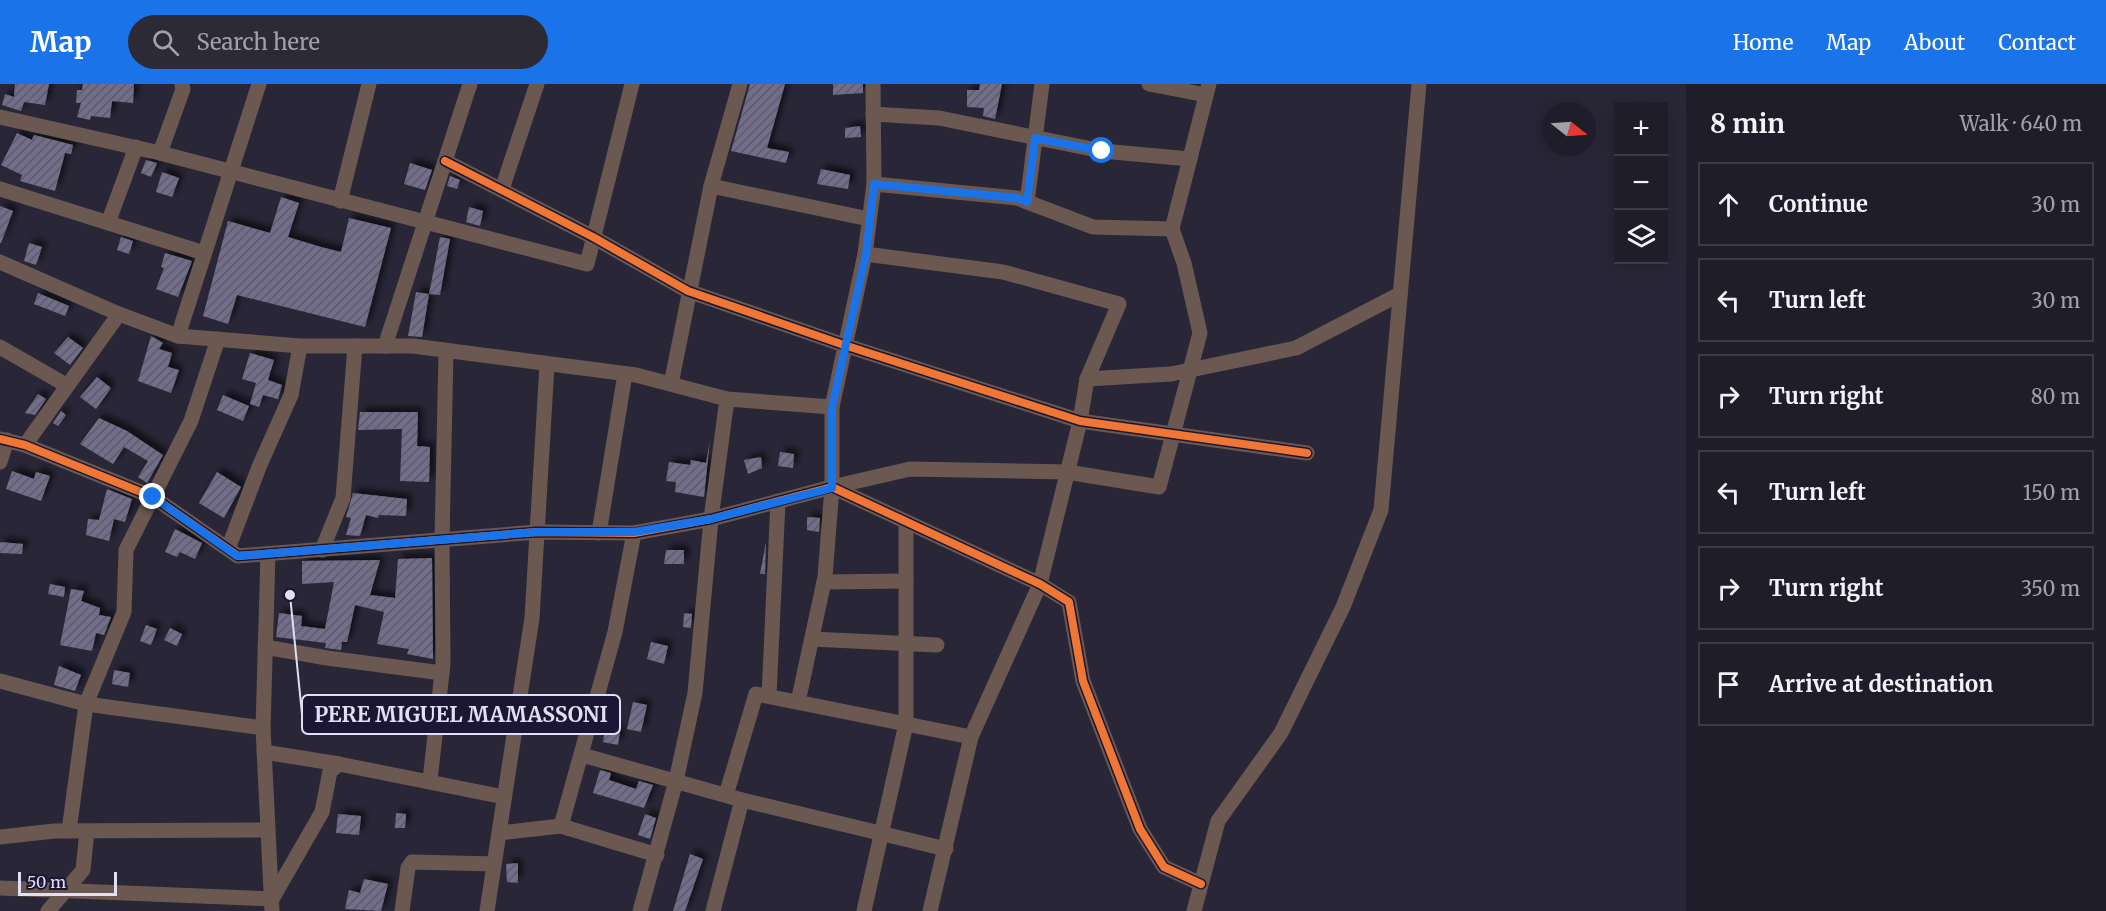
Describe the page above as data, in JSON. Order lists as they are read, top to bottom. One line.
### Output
{"places":["PERE MIGUEL MAMASSONI"],"scale_bar":"50 m","north":"right","page":{"header":"Map","search":"Search here","nav":["Home","Map","About","Contact"],"heading":["8 min","Walk · 640 m"],"map_buttons":["+","−"],"list":[["Continue","30 m"],["Turn left","30 m"],["Turn right","80 m"],["Turn left","150 m"],["Turn right","350 m"],"Arrive at destination"],"scale":"50 m"}}
